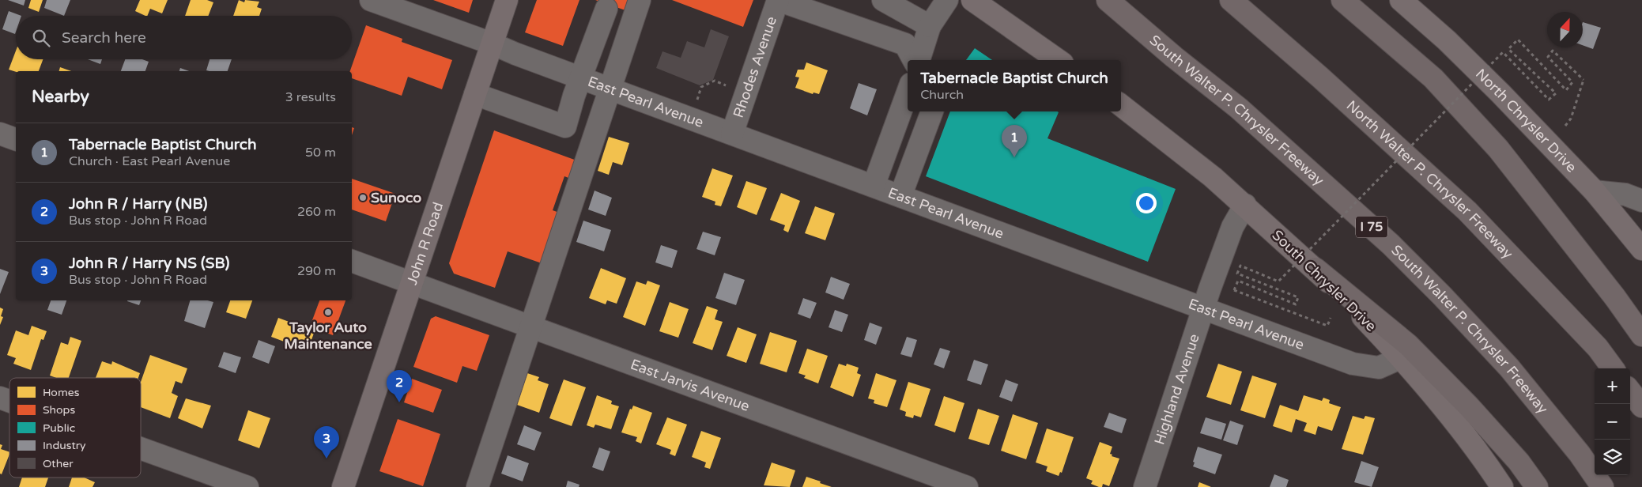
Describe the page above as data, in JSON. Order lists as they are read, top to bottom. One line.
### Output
{"streets":{"highway":["South Walter P. Chrysler Freeway","North Walter P. Chrysler Freeway","I 75"],"main road":["North Chrysler Drive","John R Road","South Chrysler Drive"],"street":["Rhodes Avenue","East Pearl Avenue","East Jarvis Avenue","Highland Avenue"]},"crossings":[["Rhodes Avenue","East Pearl Avenue"],["East Pearl Avenue","John R Road"],["East Pearl Avenue","South Chrysler Drive"],["East Pearl Avenue","Highland Avenue"],["John R Road","East Jarvis Avenue"],["South Chrysler Drive","Highland Avenue"]],"places":["Sunoco","Taylor Auto Maintenance"],"legend":["Homes","Shops","Public","Industry","Other"],"north":"top","page":{"search":"Search here","popup":["Tabernacle Baptist Church","Church"],"heading":["Nearby","3 results"],"list":[{"mark":"1","name":"Tabernacle Baptist Church","note":"Church · East Pearl Avenue","value":"50 m"},{"mark":"2","name":"John R / Harry (NB)","note":"Bus stop · John R Road","value":"260 m"},{"mark":"3","name":"John R / Harry NS (SB)","note":"Bus stop · John R Road","value":"290 m"}],"pins":["1","2","3"],"map_buttons":["+","−"]}}
